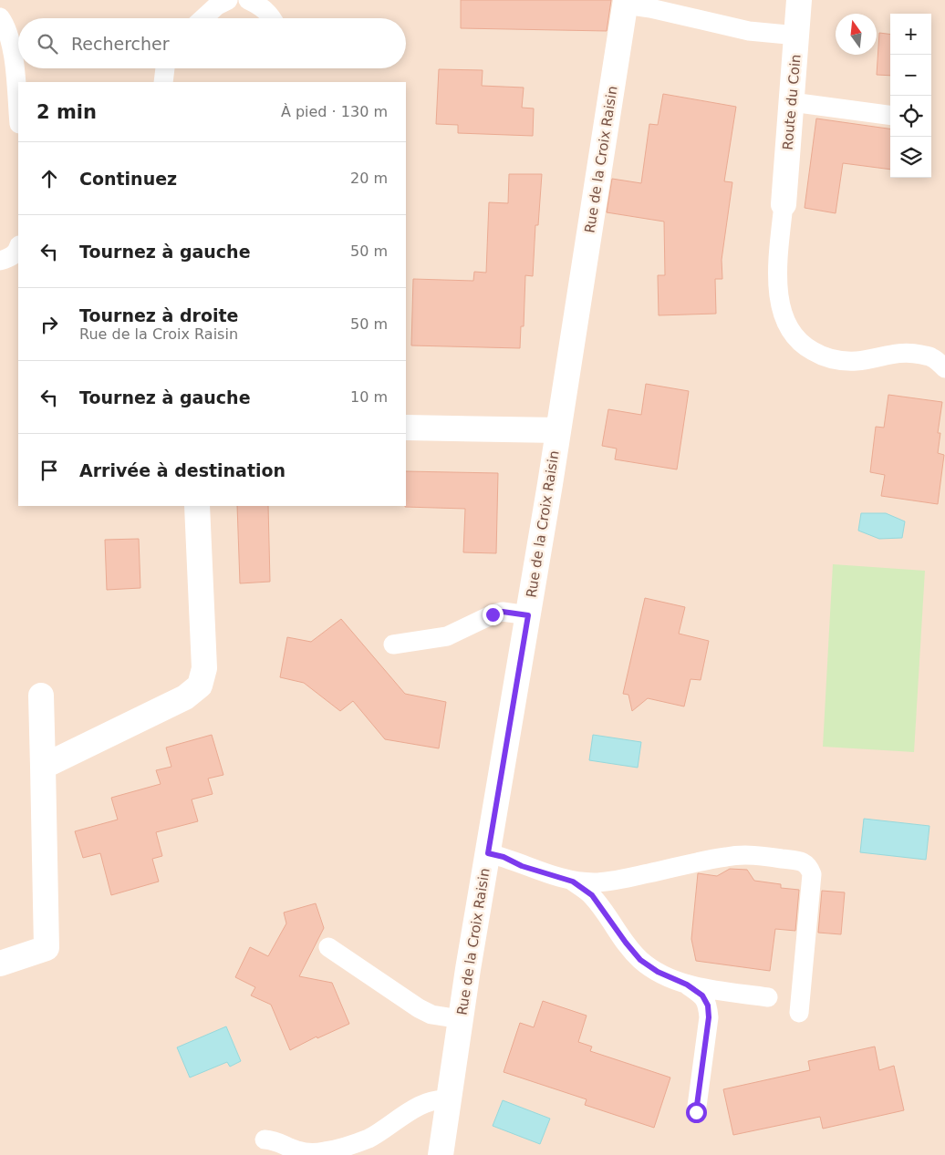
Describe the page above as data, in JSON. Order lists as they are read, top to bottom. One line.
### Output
{"streets":{"street":["Route du Coin","Rue de la Croix Raisin"]},"north":"top","page":{"map_buttons":["+","−"],"search":"Rechercher","heading":["2 min","À pied · 130 m"],"list":[["Continuez","20 m"],["Tournez à gauche","50 m"],["Tournez à droite","Rue de la Croix Raisin","50 m"],["Tournez à gauche","10 m"],"Arrivée à destination"]}}
